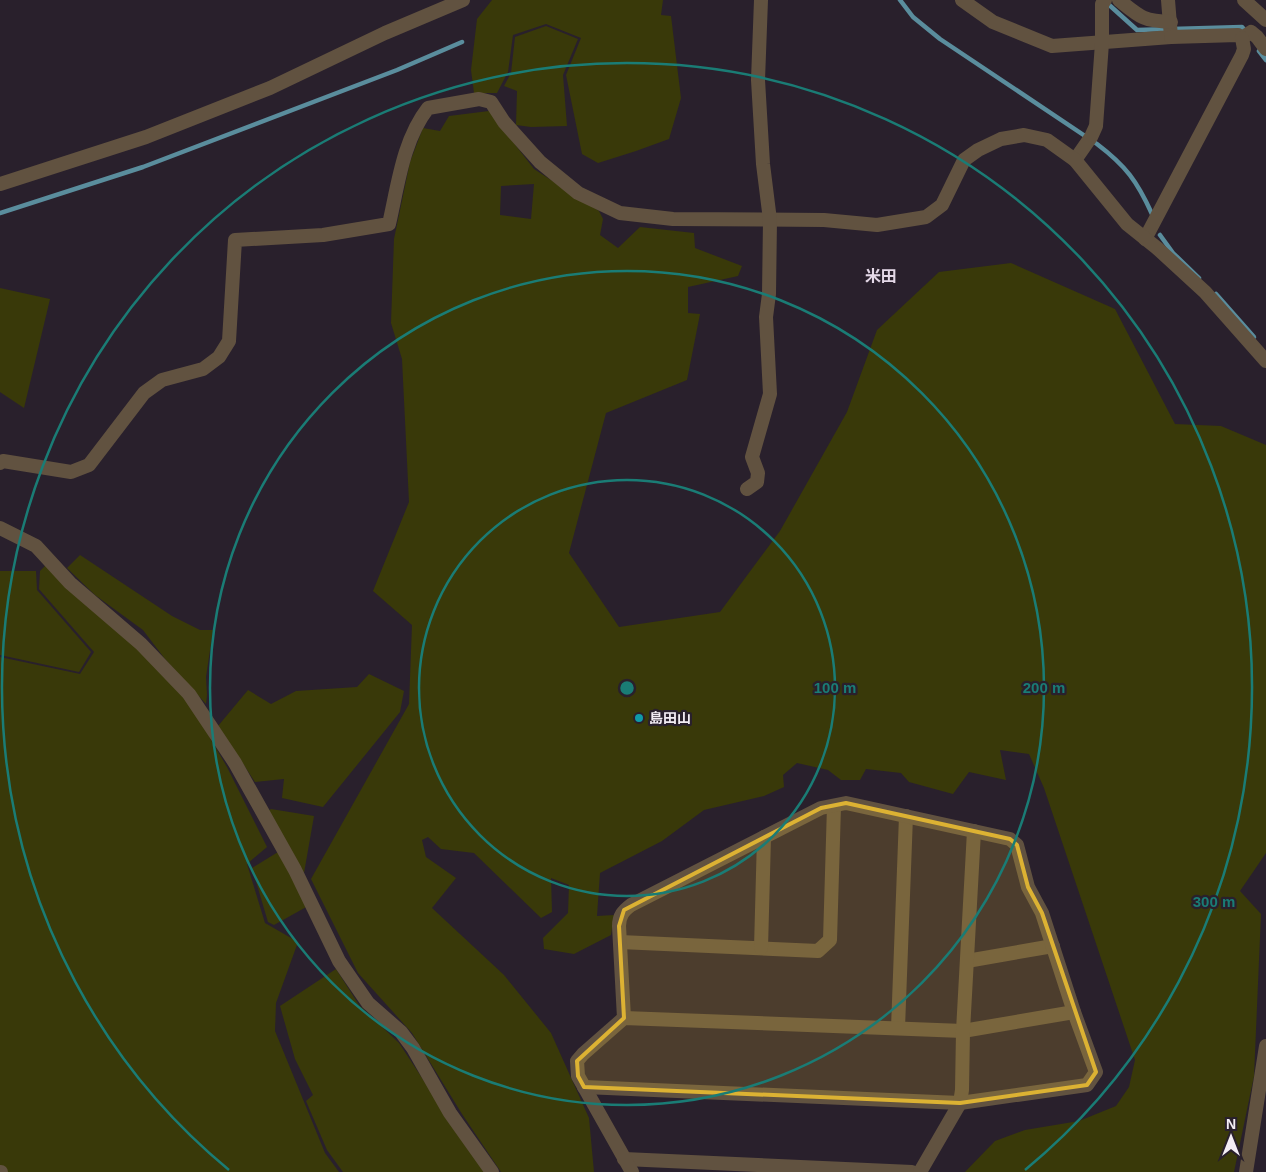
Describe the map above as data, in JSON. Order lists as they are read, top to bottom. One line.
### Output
{"districts":["米田"],"places":["島田山"],"north":"top","rings":["100 m","200 m","300 m"]}
